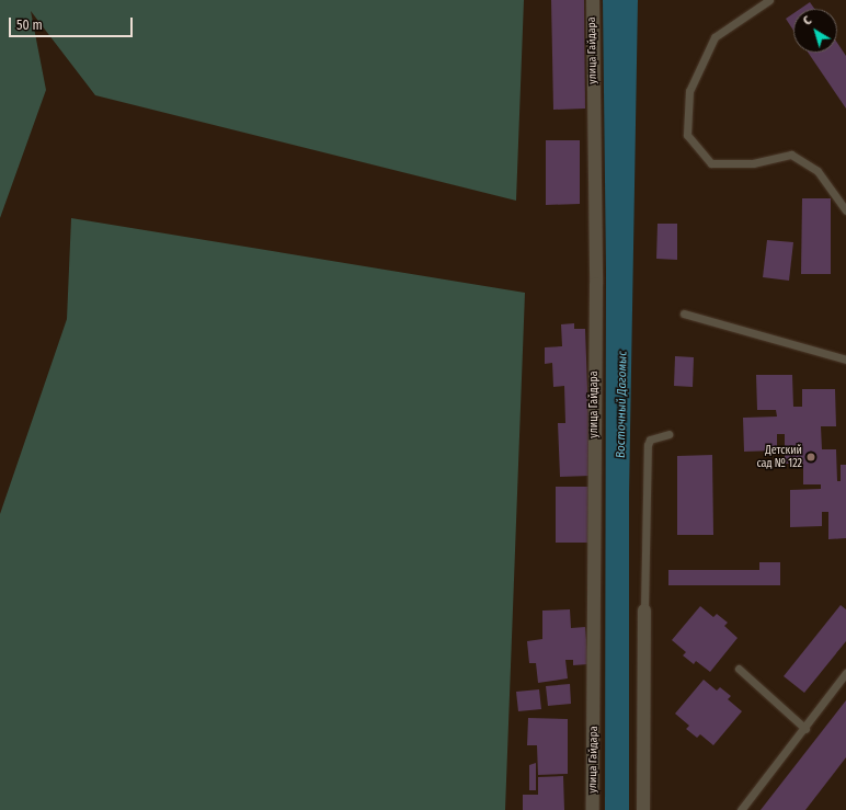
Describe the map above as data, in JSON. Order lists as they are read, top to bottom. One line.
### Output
{"streets":{"street":["улица Гайдара"]},"water":["Восточный Дагомыс"],"places":["Детский сад № 122"],"scale_bar":"50 m","north":"top left"}
